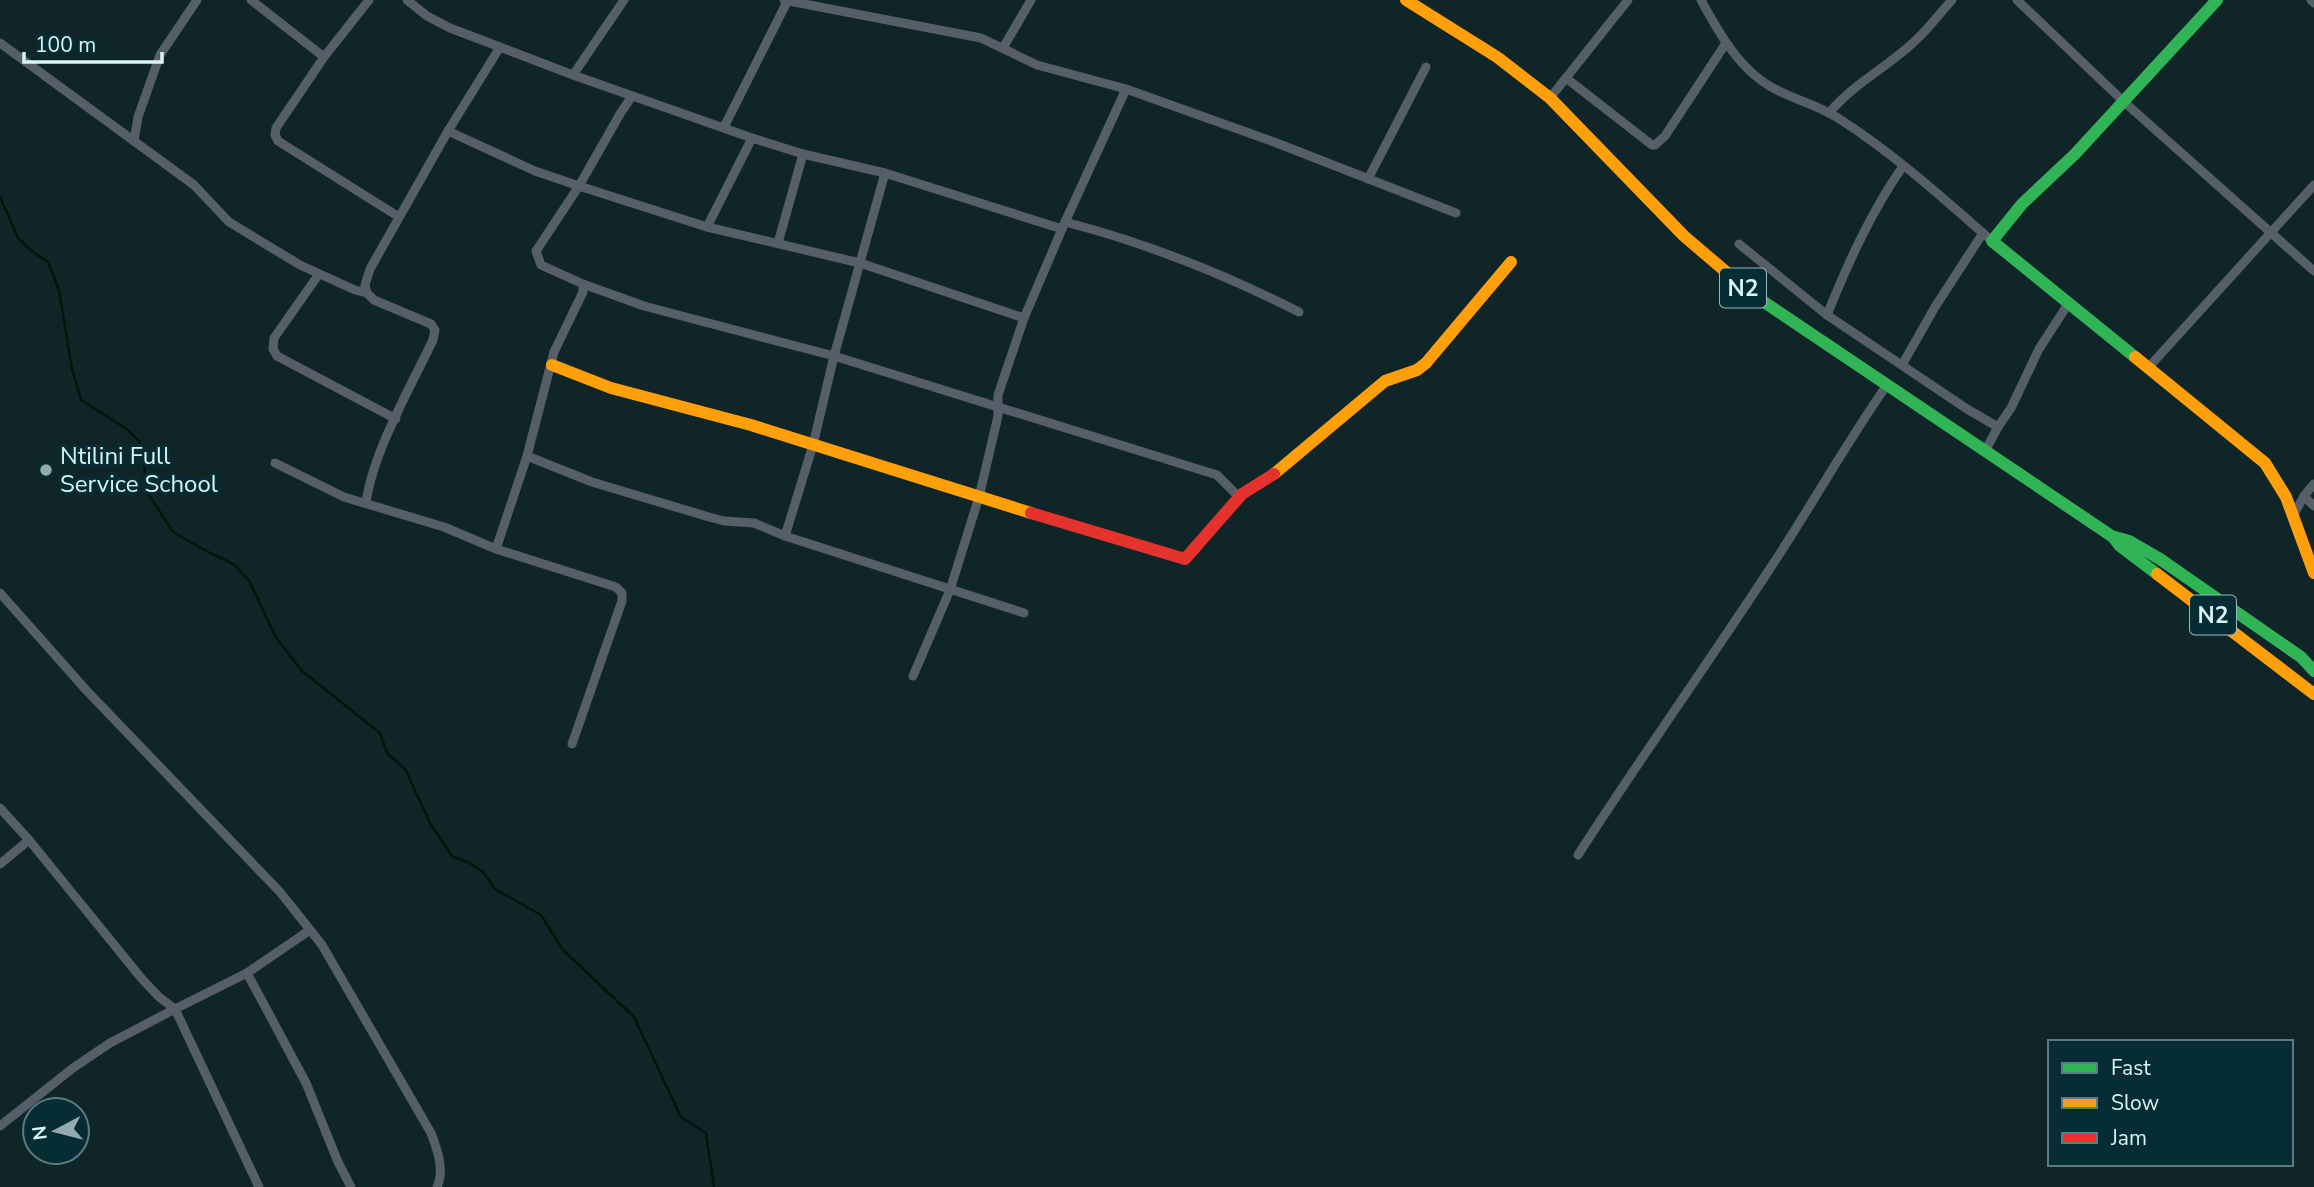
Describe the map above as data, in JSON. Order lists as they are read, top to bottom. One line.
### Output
{"streets":{"main road":["N2"]},"places":["Ntilini Full Service School"],"legend":["Fast","Slow","Jam"],"scale_bar":"100 m","north":"left"}
